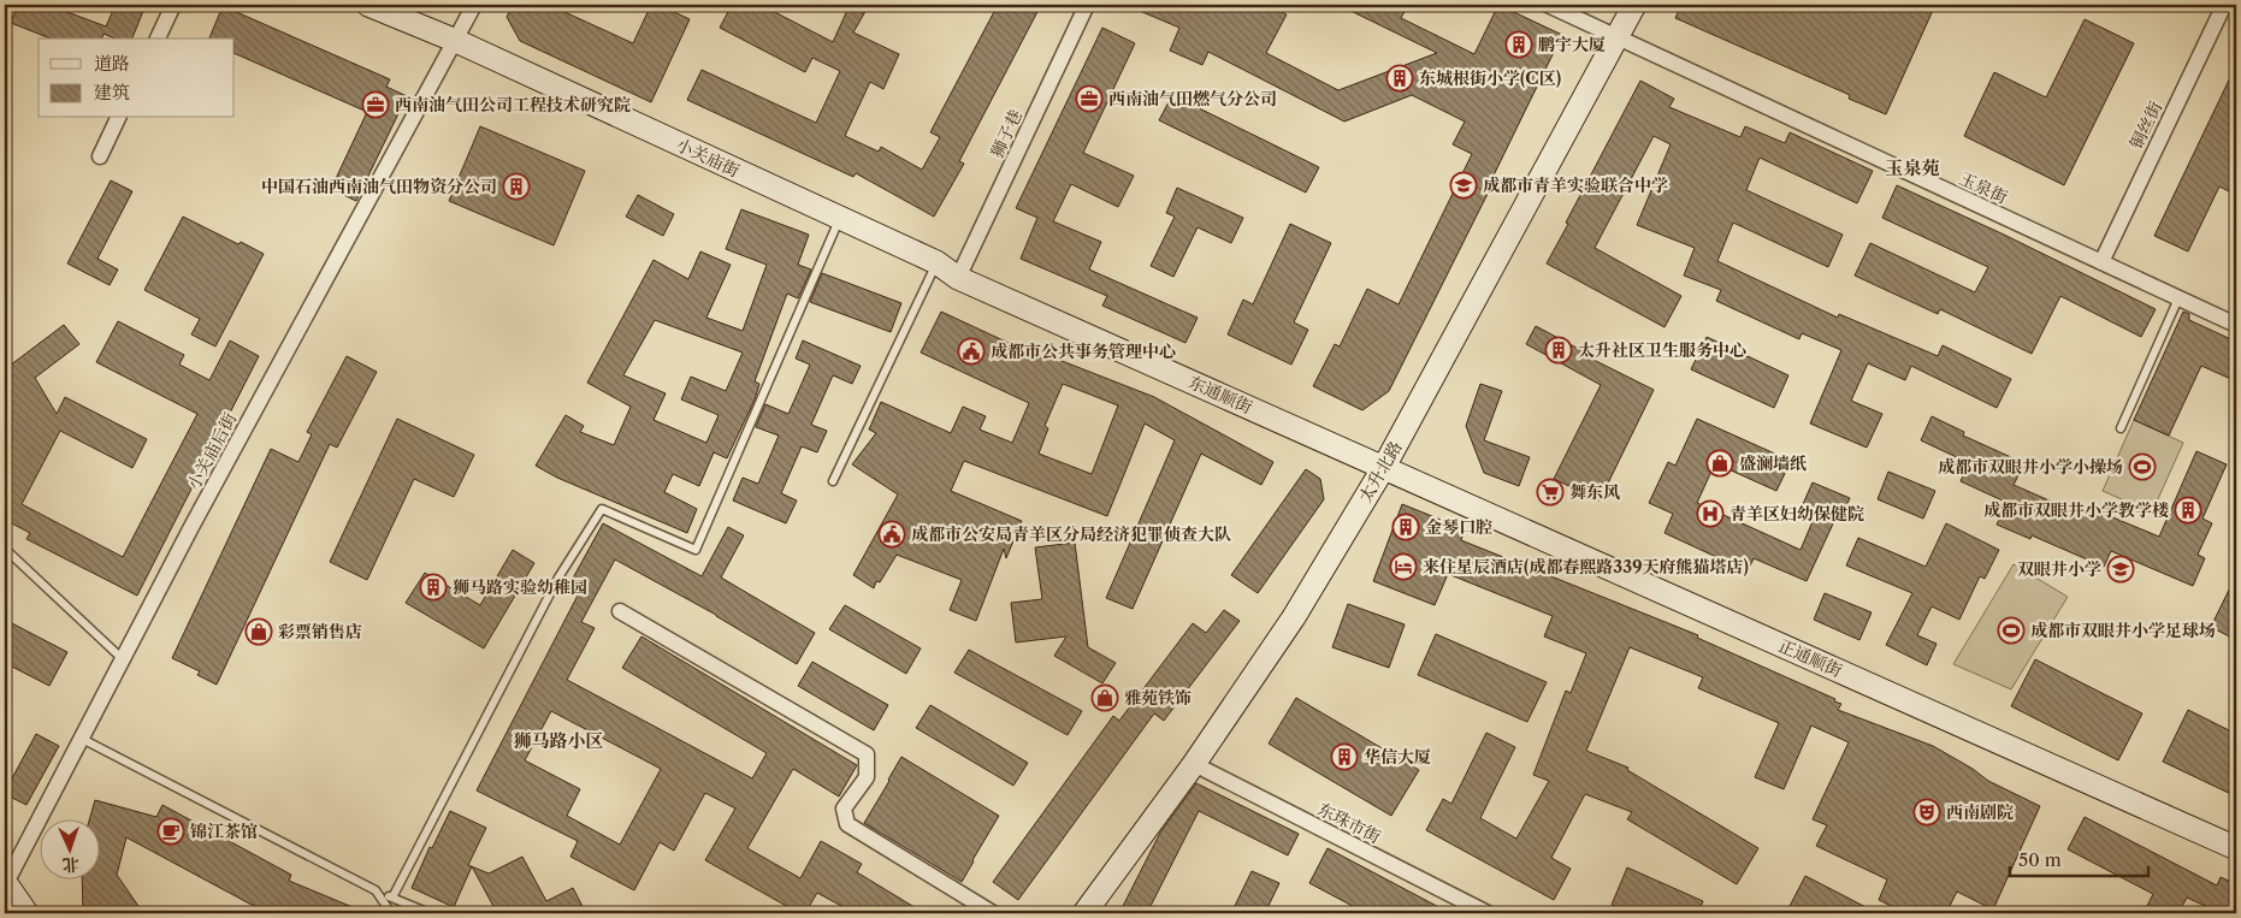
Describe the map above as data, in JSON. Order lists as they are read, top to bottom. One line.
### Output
{"streets":{"street":["铜丝街","狮子巷","小关庙街","玉泉街","东通顺街","小关庙后街","太升北路","正通顺街","东珠市街"]},"crossings":[["铜丝街","玉泉街"],["狮子巷","小关庙街"],["狮子巷","东通顺街"],["小关庙街","东通顺街"],["小关庙街","小关庙后街"],["玉泉街","太升北路"],["东通顺街","太升北路"],["东通顺街","正通顺街"],["太升北路","正通顺街"],["太升北路","东珠市街"]],"districts":["玉泉苑","狮马路小区"],"places":{"building":["鹏宇大厦","东城根街小学(C区)","中国石油西南油气田物资分公司","太升社区卫生服务中心","成都市双眼井小学教学楼","金琴口腔","狮马路实验幼稚园","华信大厦"],"office":["西南油气田燃气分公司","西南油气田公司工程技术研究院"],"school or university":["成都市青羊实验联合中学","双眼井小学"],"public building":["成都市公共事务管理中心","成都市公安局青羊区分局经济犯罪侦查大队"],"shop":["盛澜墙纸","彩票销售店","雅苑铁饰"],"sports":["成都市双眼井小学小操场","成都市双眼井小学足球场"],"supermarket":["舞东风"],"hospital":["青羊区妇幼保健院"],"hotel":["来住星辰酒店(成都春熙路339天府熊猫塔店)"],"theatre":["西南剧院"],"cafe":["锦江茶馆"]},"legend":["道路","建筑"],"scale_bar":"50 m","north":"bottom"}
